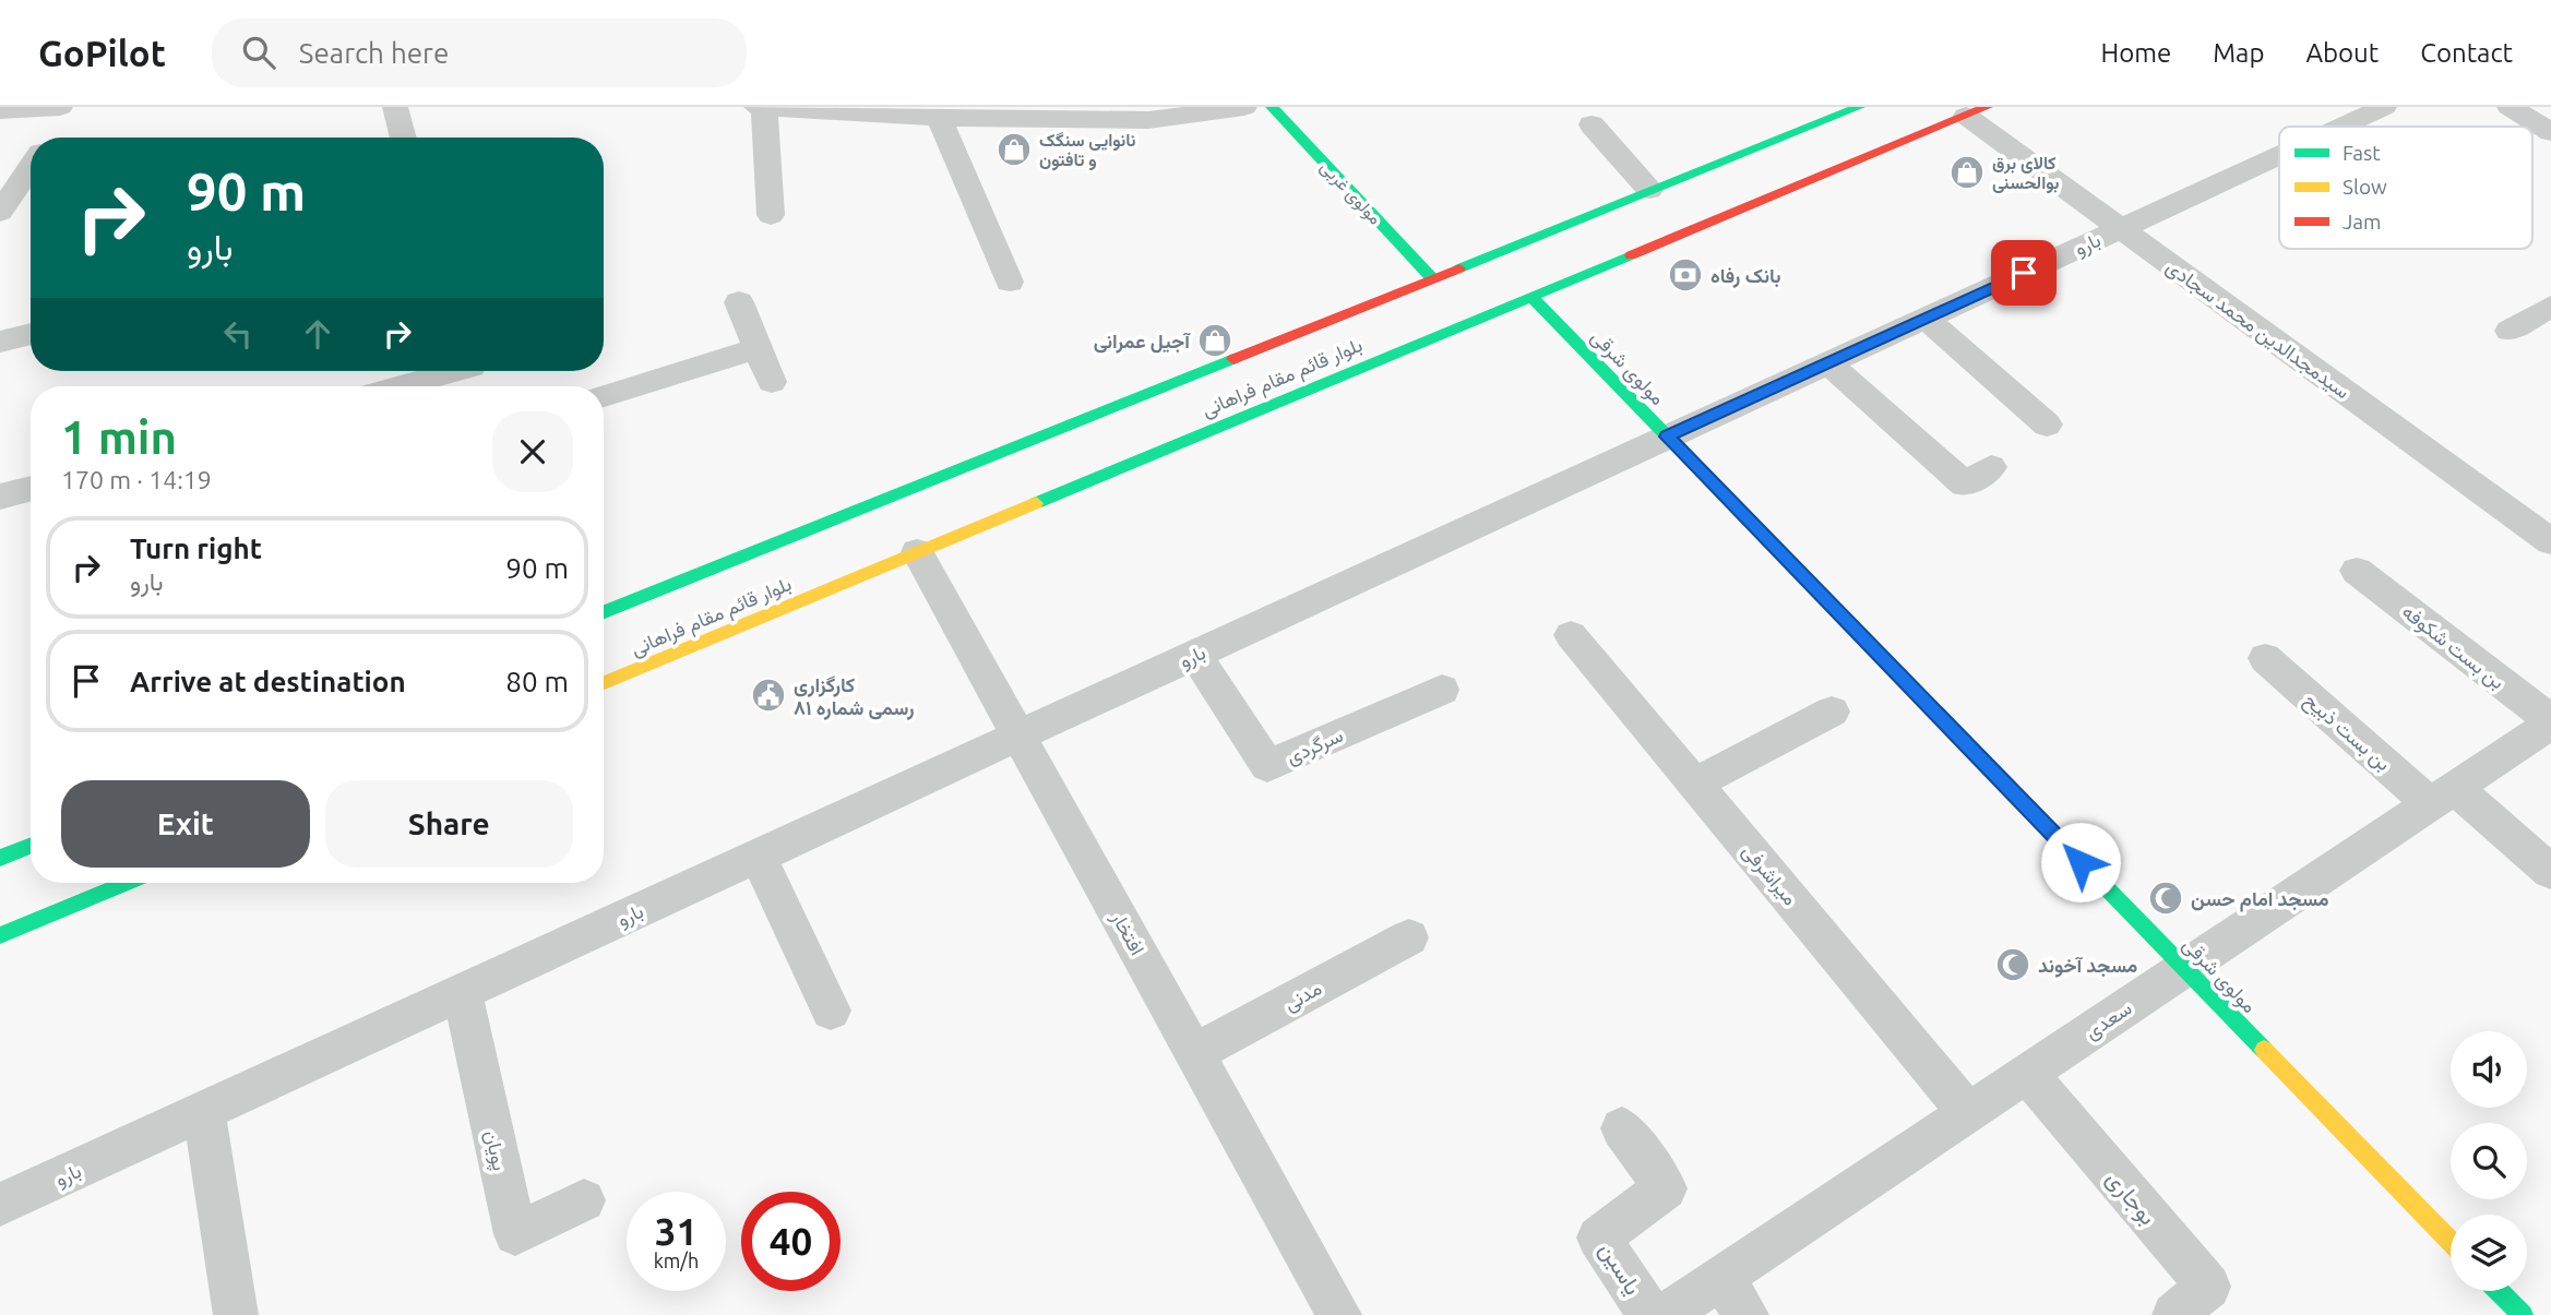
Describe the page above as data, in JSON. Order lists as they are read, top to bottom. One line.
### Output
{"streets":{"main road":["مولوی غربی","مولوی شرقی","بلوار قائم مقام فراهانی"],"street":["بارو","سیدمجدالدین محمد سجادی","بن بست شکوفه","بن بست ذبیح","سرگردی","میراشرفی","افتخار","مدنی","سعدی","پویان","بوجاری","یاسین"]},"crossings":[["مولوی غربی","بلوار قائم مقام فراهانی"],["بارو","سیدمجدالدین محمد سجادی"],["بارو","مولوی شرقی"],["بارو","سرگردی"],["بارو","افتخار"],["بارو","پویان"],["سیدمجدالدین محمد سجادی","بلوار قائم مقام فراهانی"],["مولوی شرقی","بلوار قائم مقام فراهانی"],["مولوی شرقی","سعدی"],["بلوار قائم مقام فراهانی","افتخار"],["بن بست شکوفه","سعدی"],["بن بست ذبیح","سعدی"],["میراشرفی","سعدی"],["افتخار","مدنی"],["سعدی","بوجاری"]],"places":{"shop":["نانوایی سنگک و تافتون","کالای برق بوالحسنی","آجیل عمرانی"],"bank":["بانک رفاه"],"public building":["کارگزاری رسمی شماره ۸۱"],"mosque":["مسجد امام حسن","مسجد آخوند"]},"legend":["Fast","Slow","Jam"],"page":{"header":"GoPilot","search":"Search here","nav":["Home","Map","About","Contact"],"turn":["90 m","بارو"],"heading":["1 min","170 m · 14:19"],"list":[{"name":"Turn right","note":"بارو","value":"90 m"},{"name":"Arrive at destination","value":"80 m"}],"buttons":["Exit","Share"],"speed":"31 km/h","limit":"40"}}
